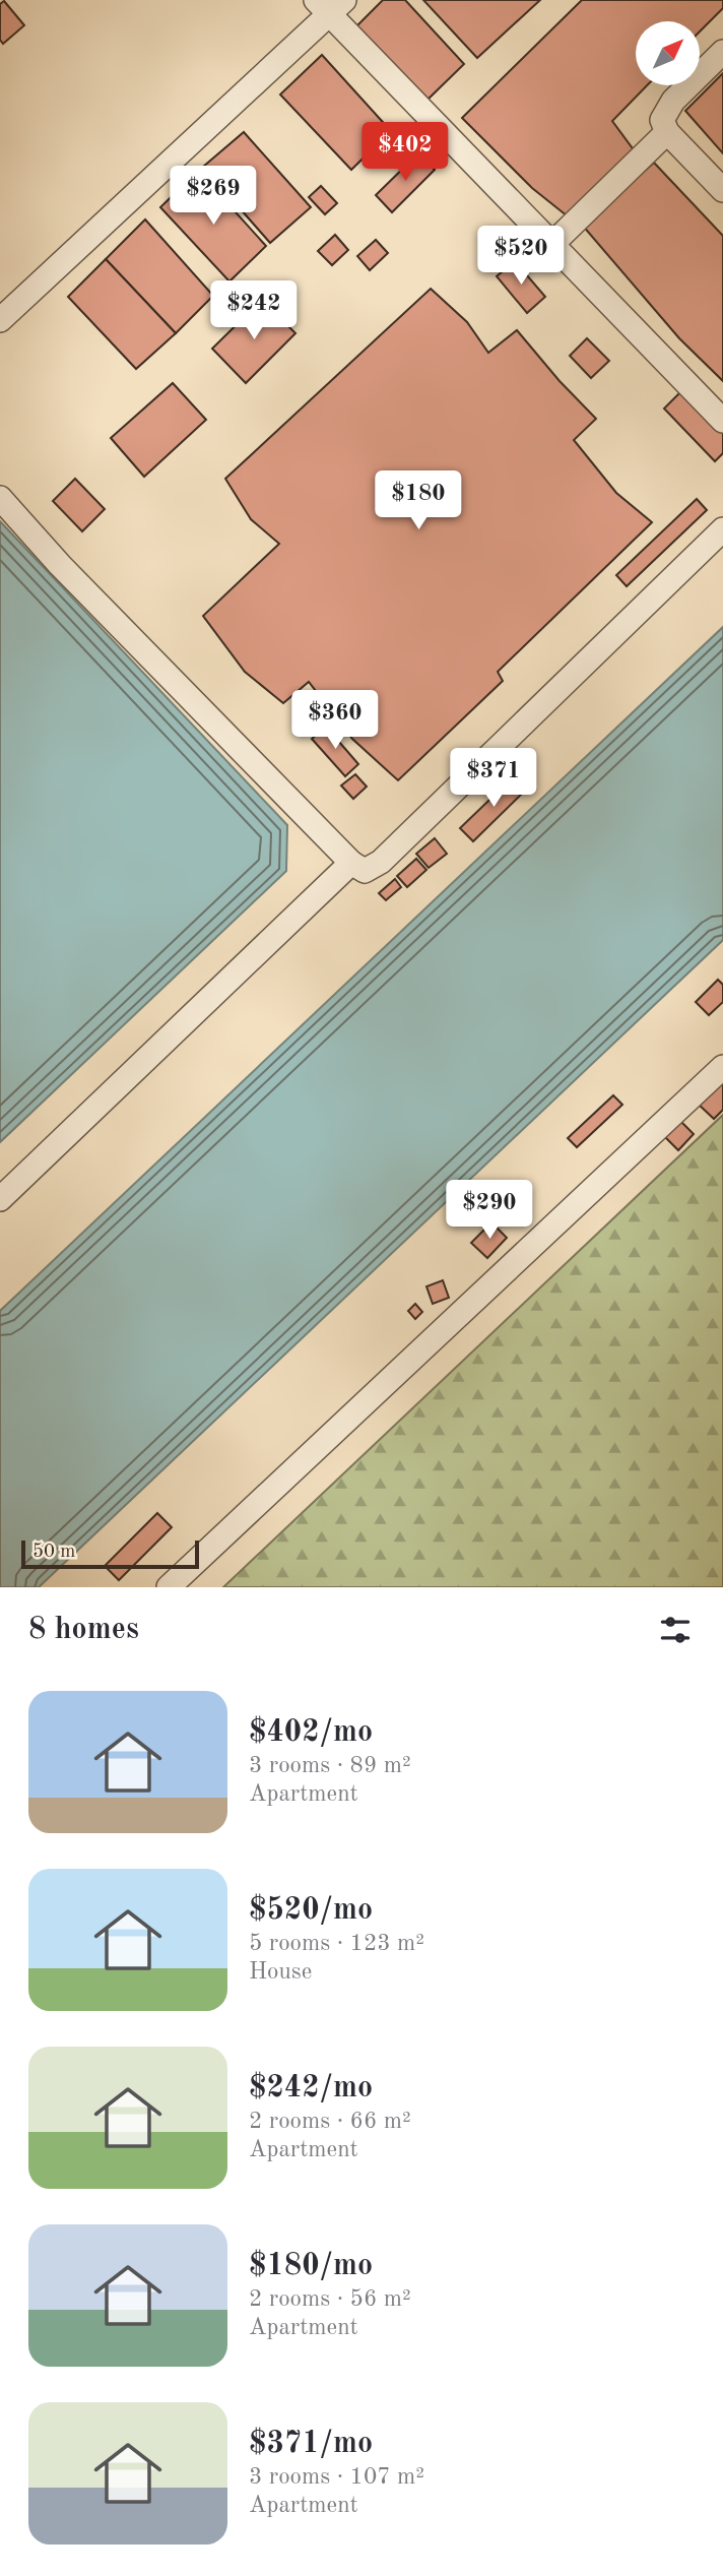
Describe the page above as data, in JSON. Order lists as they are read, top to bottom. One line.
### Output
{"scale_bar":"50 m","north":"top right","page":{"price":["$402","$269","$520","$242","$180","$360","$371","$290"],"scale":"50 m","heading":"8 homes","list":[{"name":"$402/mo","note":"3 rooms · 89 m² · Apartment"},{"name":"$520/mo","note":"5 rooms · 123 m² · House"},{"name":"$242/mo","note":"2 rooms · 66 m² · Apartment"},{"name":"$180/mo","note":"2 rooms · 56 m² · Apartment"},{"name":"$371/mo","note":"3 rooms · 107 m² · Apartment"}]}}
